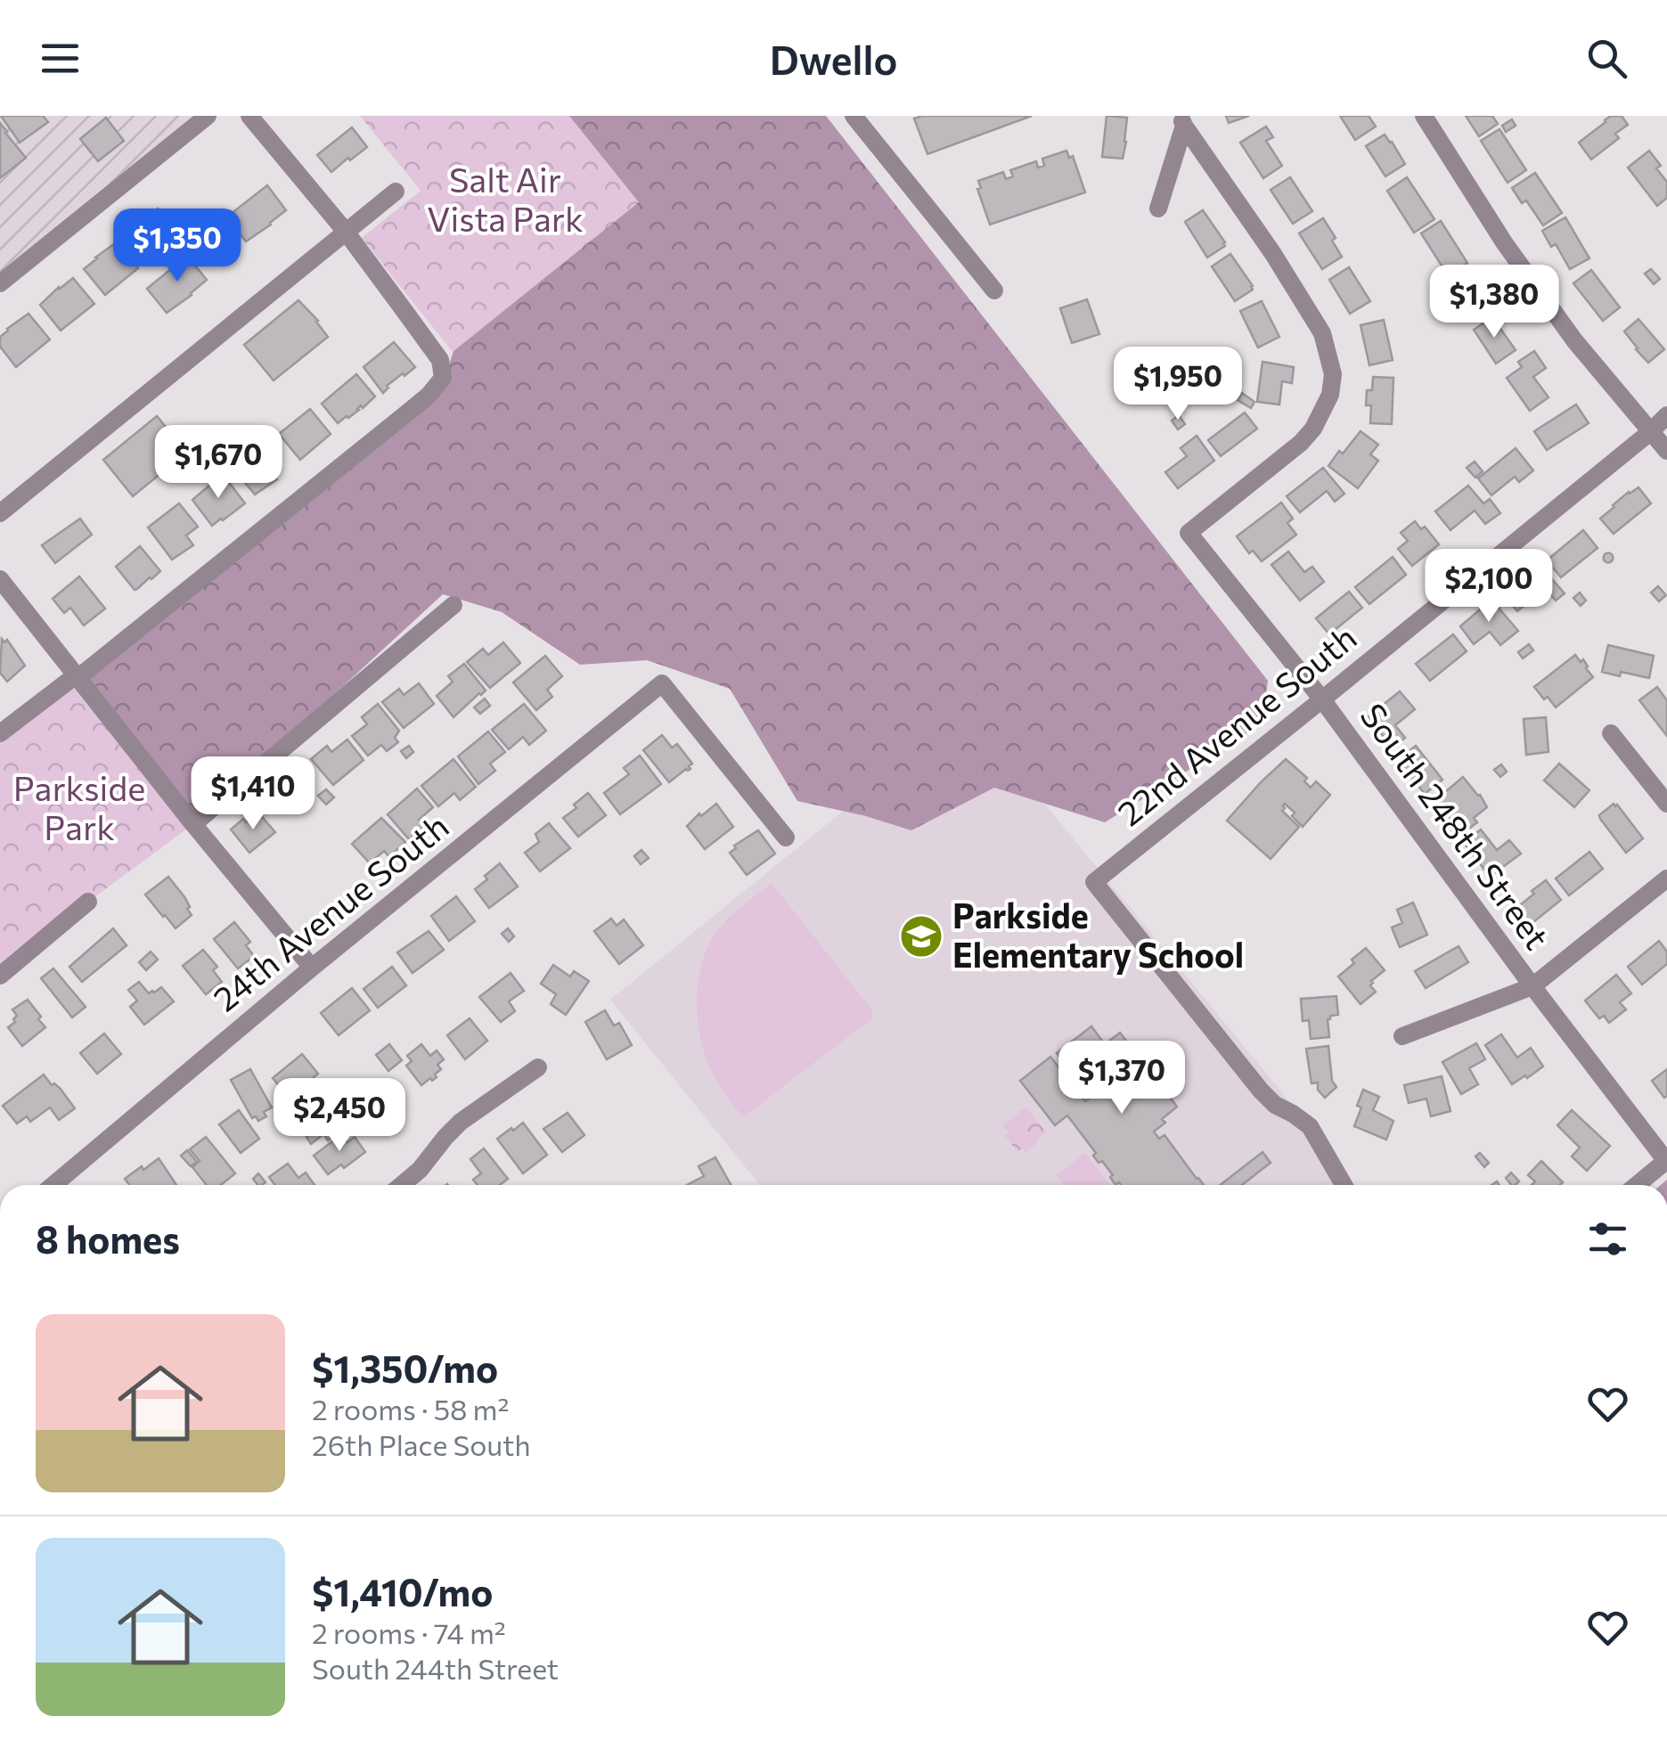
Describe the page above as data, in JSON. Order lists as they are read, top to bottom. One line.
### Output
{"streets":{"street":["22nd Avenue South","South 248th Street","24th Avenue South"]},"crossings":[["22nd Avenue South","South 248th Street"]],"parks":["Salt Air Vista Park","Parkside Park"],"places":{"school or university":["Parkside Elementary School"]},"page":{"header":"Dwello","price":["$1,350","$1,380","$1,950","$1,670","$2,100","$1,410","$1,370","$2,450"],"heading":"8 homes","list":[{"name":"$1,350/mo","note":"2 rooms · 58 m² · 26th Place South"},{"name":"$1,410/mo","note":"2 rooms · 74 m² · South 244th Street"}]}}
